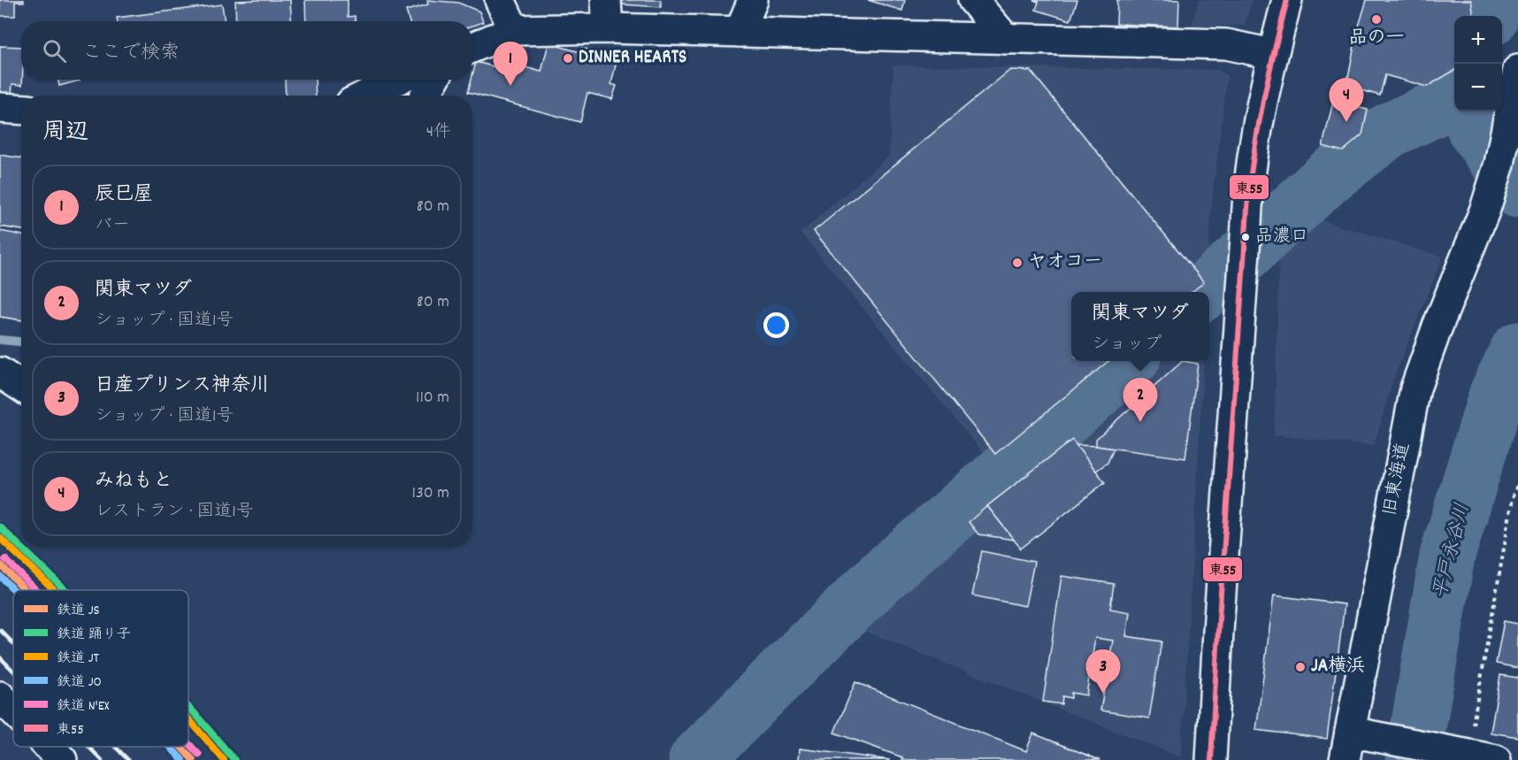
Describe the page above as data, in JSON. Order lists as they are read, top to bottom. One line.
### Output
{"streets":{"main road":["旧東海道"]},"water":["平戸永谷川"],"places":["品の一","DINNER HEARTS","品濃口","ヤオコー","JA横浜"],"lines":["transit line 東55","rail line 踊り子","rail line JT","rail line N'EX","rail line JS","rail line JO"],"legend":["鉄道 JS","鉄道 踊り子","鉄道 JT","鉄道 JO","鉄道 N'EX","東55"],"page":{"map_buttons":["+","−"],"search":"ここで検索","pins":["1","4","2","3"],"heading":["周辺","4件"],"list":[{"mark":"1","name":"辰巳屋","note":"バー","value":"80 m"},{"mark":"2","name":"関東マツダ","note":"ショップ · 国道1号","value":"80 m"},{"mark":"3","name":"日産プリンス神奈川","note":"ショップ · 国道1号","value":"110 m"},{"mark":"4","name":"みねもと","note":"レストラン · 国道1号","value":"130 m"}],"popup":["関東マツダ","ショップ"]}}
